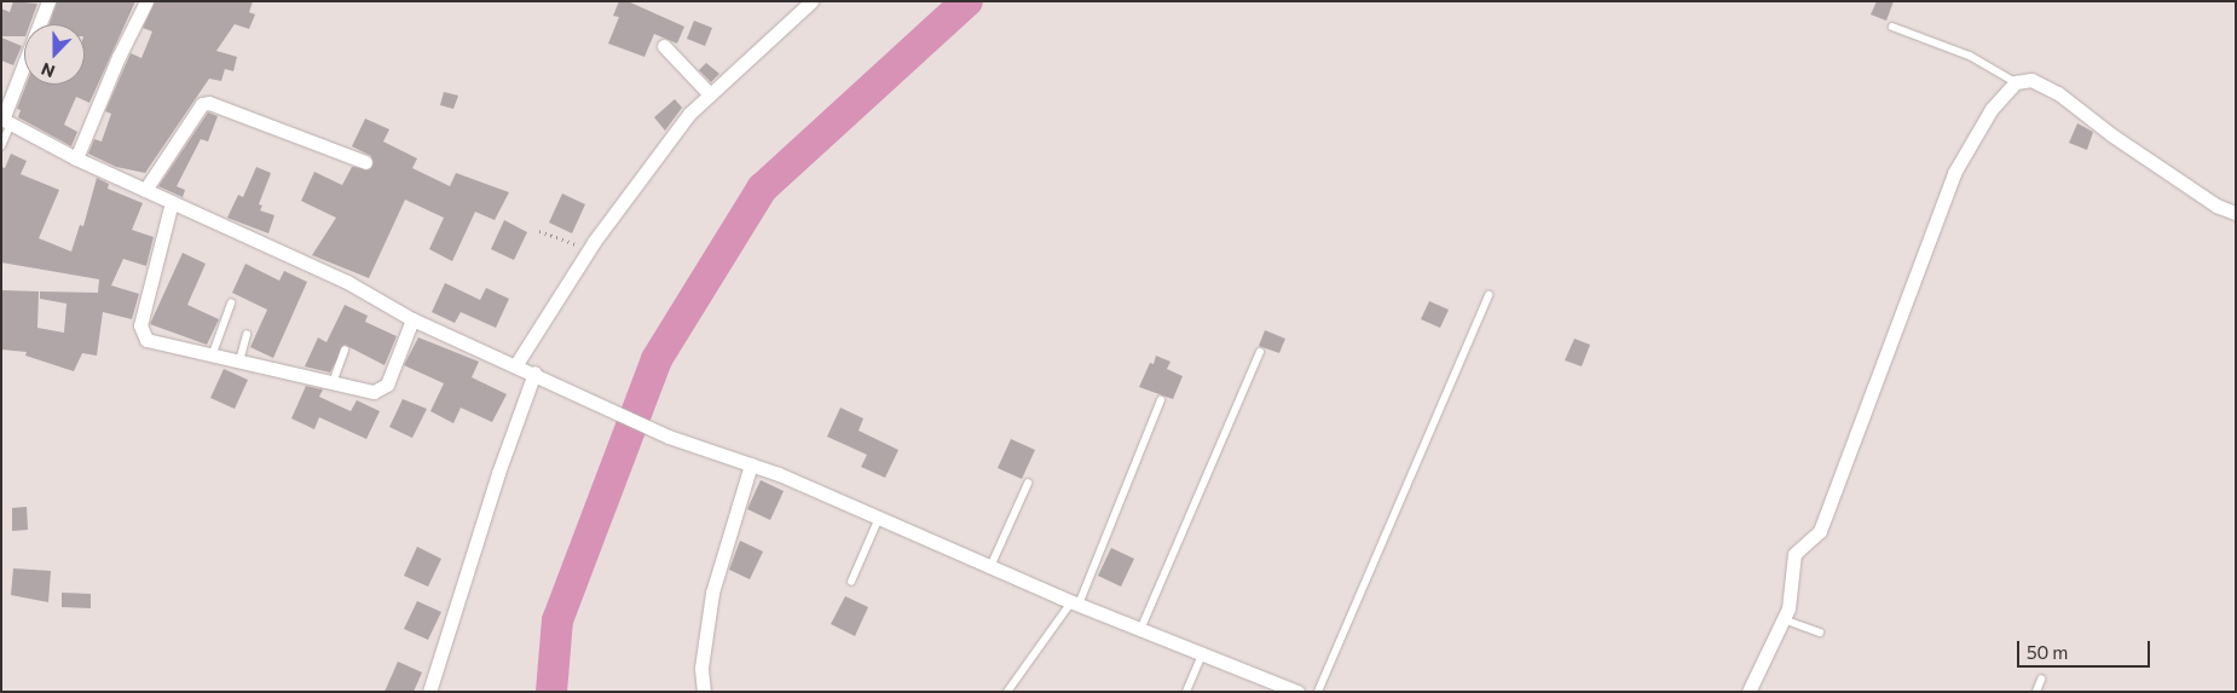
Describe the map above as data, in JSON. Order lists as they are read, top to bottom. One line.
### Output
{"scale_bar":"50 m","north":"bottom"}
